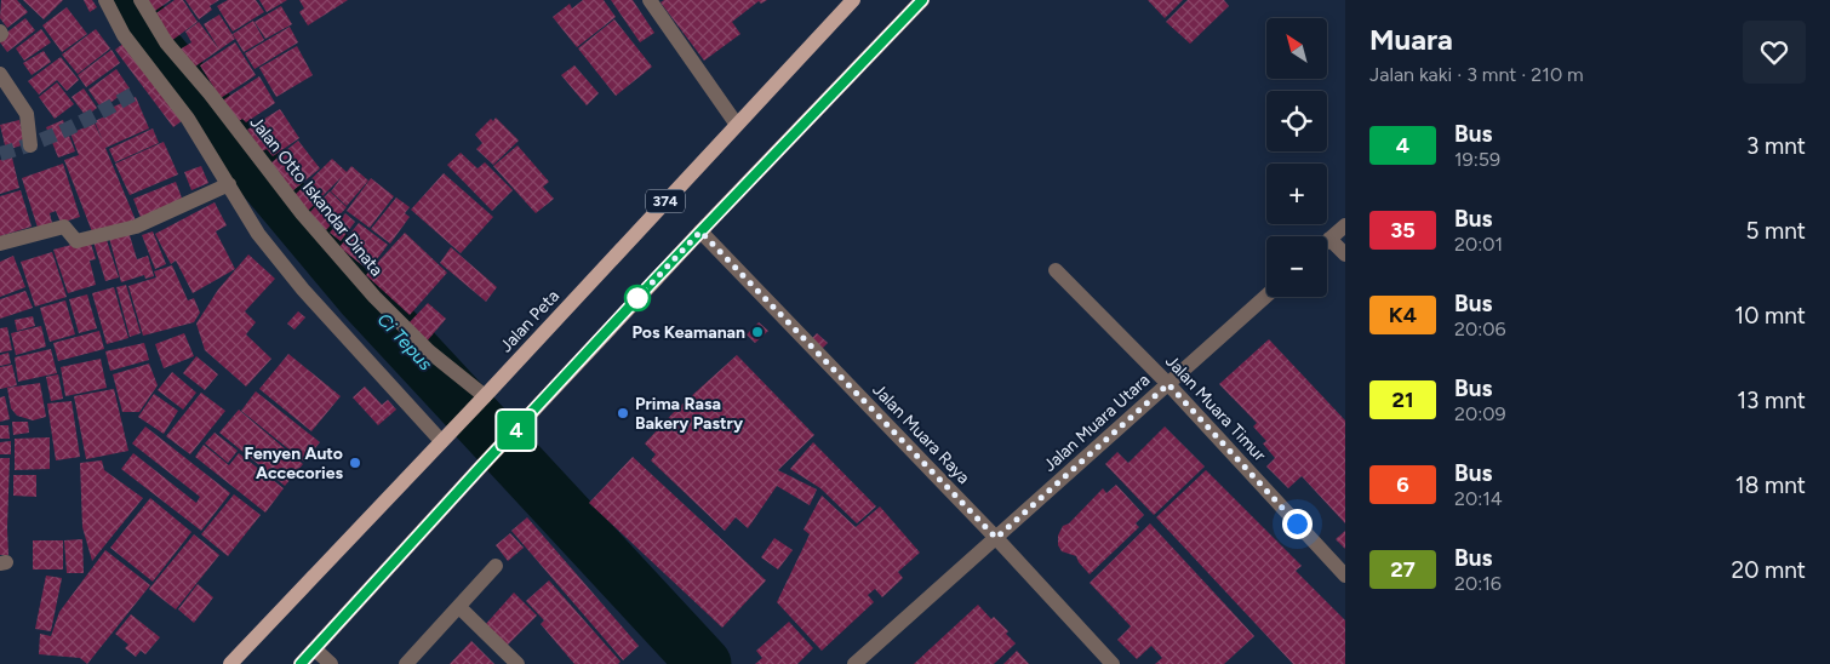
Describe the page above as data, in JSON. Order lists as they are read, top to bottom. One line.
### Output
{"streets":{"main road":["374","Jalan Peta"],"street":["Jalan Otto Iskandar Dinata","Jalan Muara Timur","Jalan Muara Utara","Jalan Muara Raya"]},"crossings":[["Jalan Otto Iskandar Dinata","Jalan Peta"],["374","Jalan Muara Raya"],["Jalan Muara Timur","Jalan Muara Utara"],["Jalan Muara Utara","Jalan Muara Raya"]],"water":["Ci Tepus"],"places":["Pos Keamanan","Prima Rasa Bakery Pastry","Fenyen Auto Accecories"],"lines":["bus line 4"],"north":"top left","page":{"on_map":"4","heading":["Muara","Jalan kaki · 3 mnt · 210 m"],"map_buttons":["+","−"],"list":[{"mark":"4","name":"Bus","note":"19:59","value":"3 mnt"},{"mark":"35","name":"Bus","note":"20:01","value":"5 mnt"},{"mark":"K4","name":"Bus","note":"20:06","value":"10 mnt"},{"mark":"21","name":"Bus","note":"20:09","value":"13 mnt"},{"mark":"6","name":"Bus","note":"20:14","value":"18 mnt"},{"mark":"27","name":"Bus","note":"20:16","value":"20 mnt"}]}}
